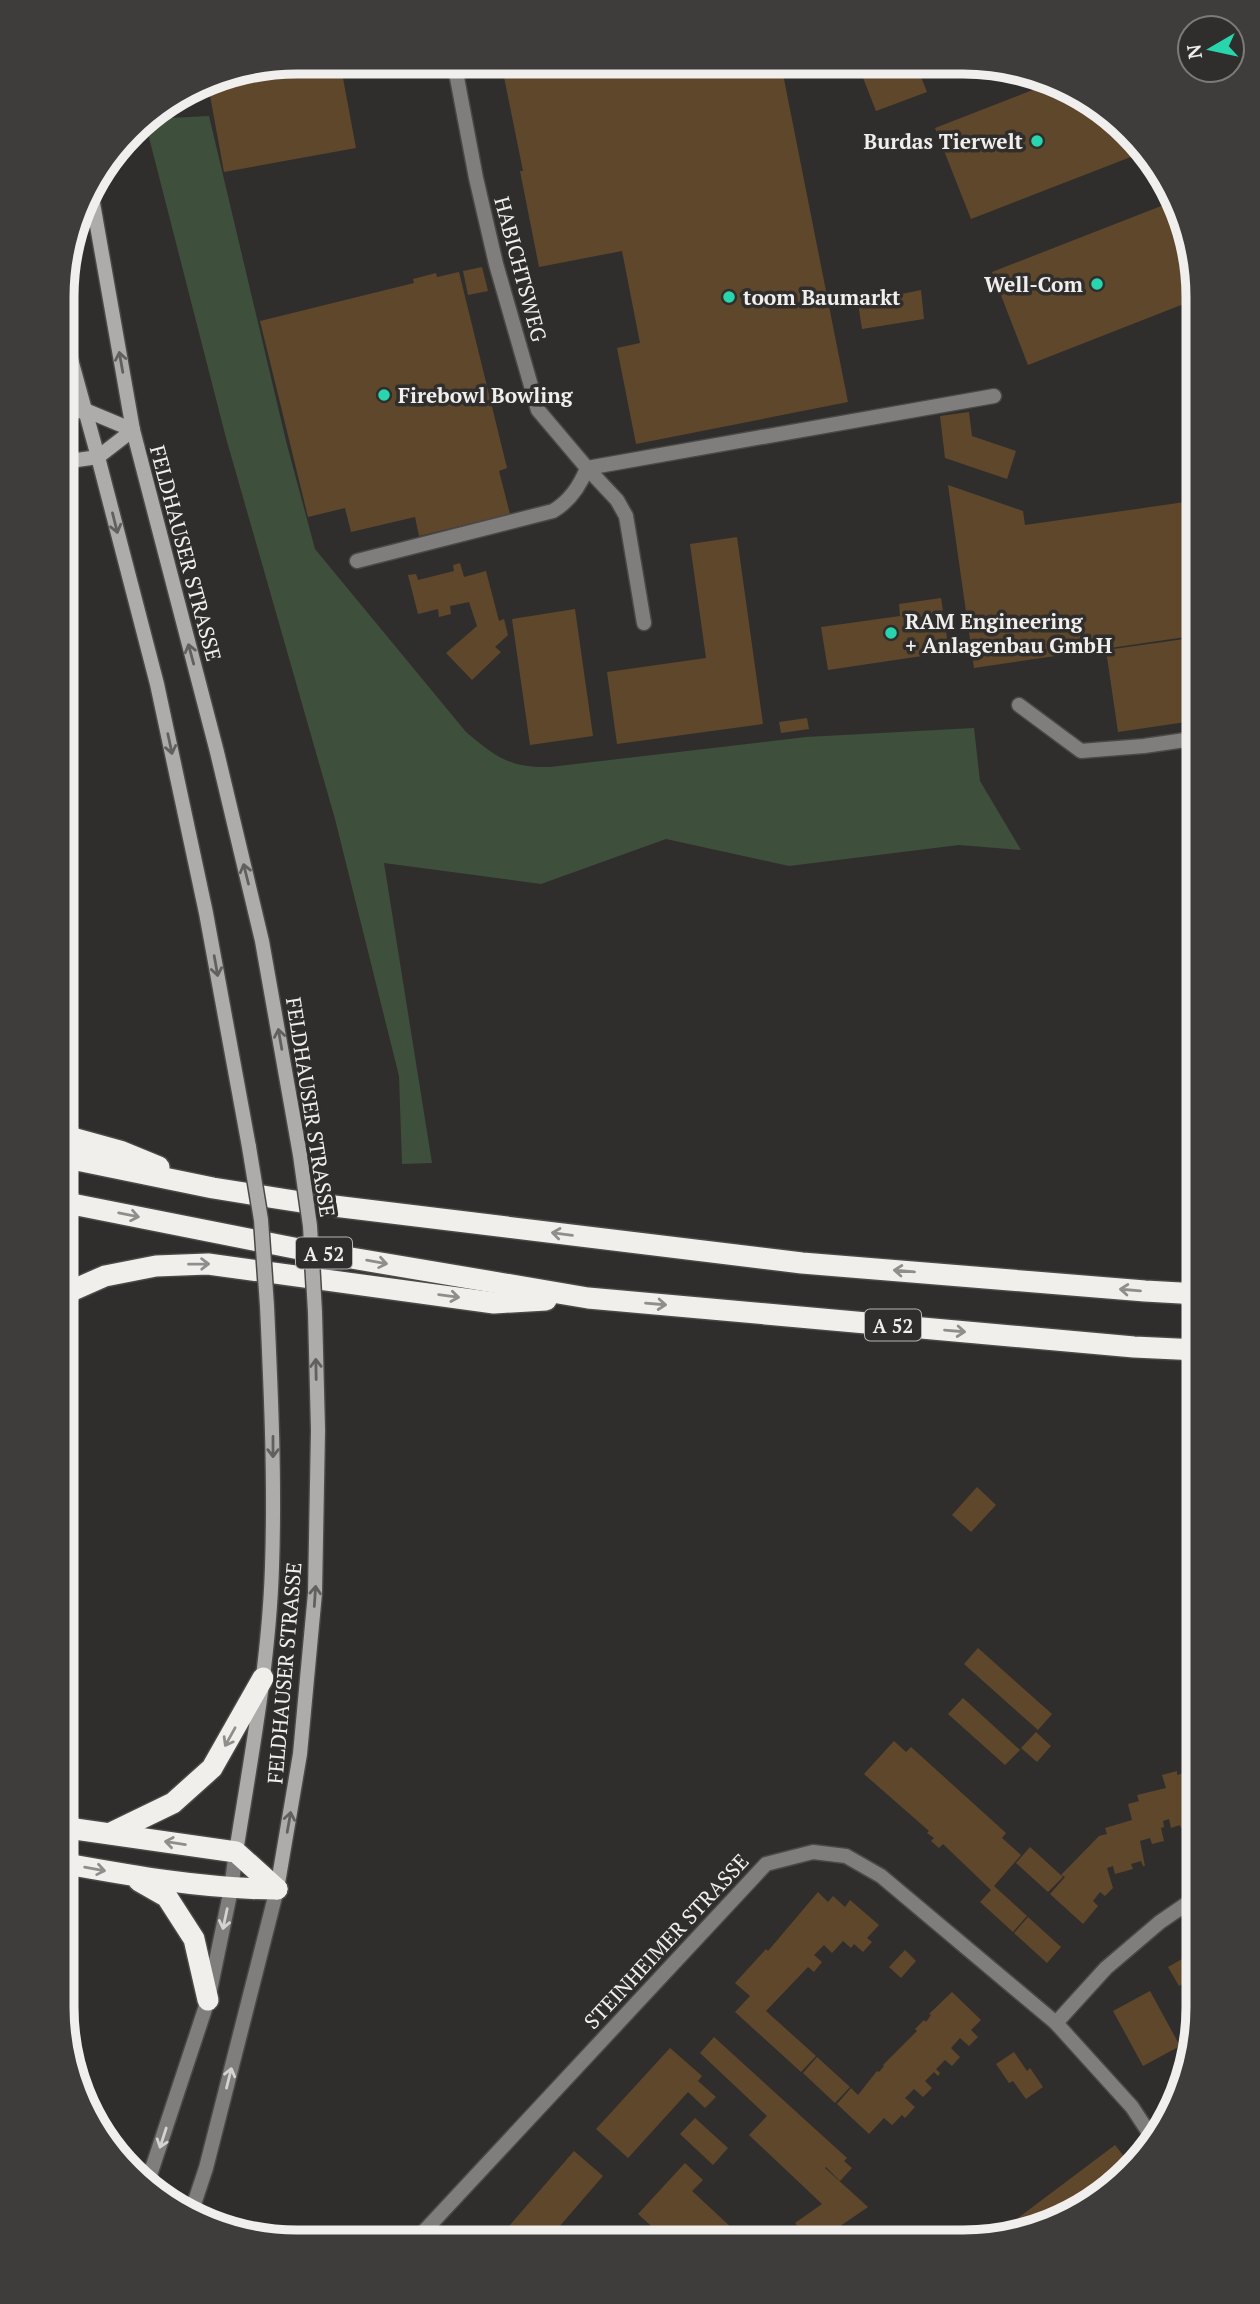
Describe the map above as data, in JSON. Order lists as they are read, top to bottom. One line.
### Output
{"streets":{"highway":["A 52"],"main road":["FELDHAUSER STRASSE"],"street":["HABICHTSWEG","STEINHEIMER STRASSE"]},"places":["Burdas Tierwelt","Well-Com","toom Baumarkt","Firebowl Bowling","RAM Engineering + Anlagenbau GmbH"],"north":"left"}
